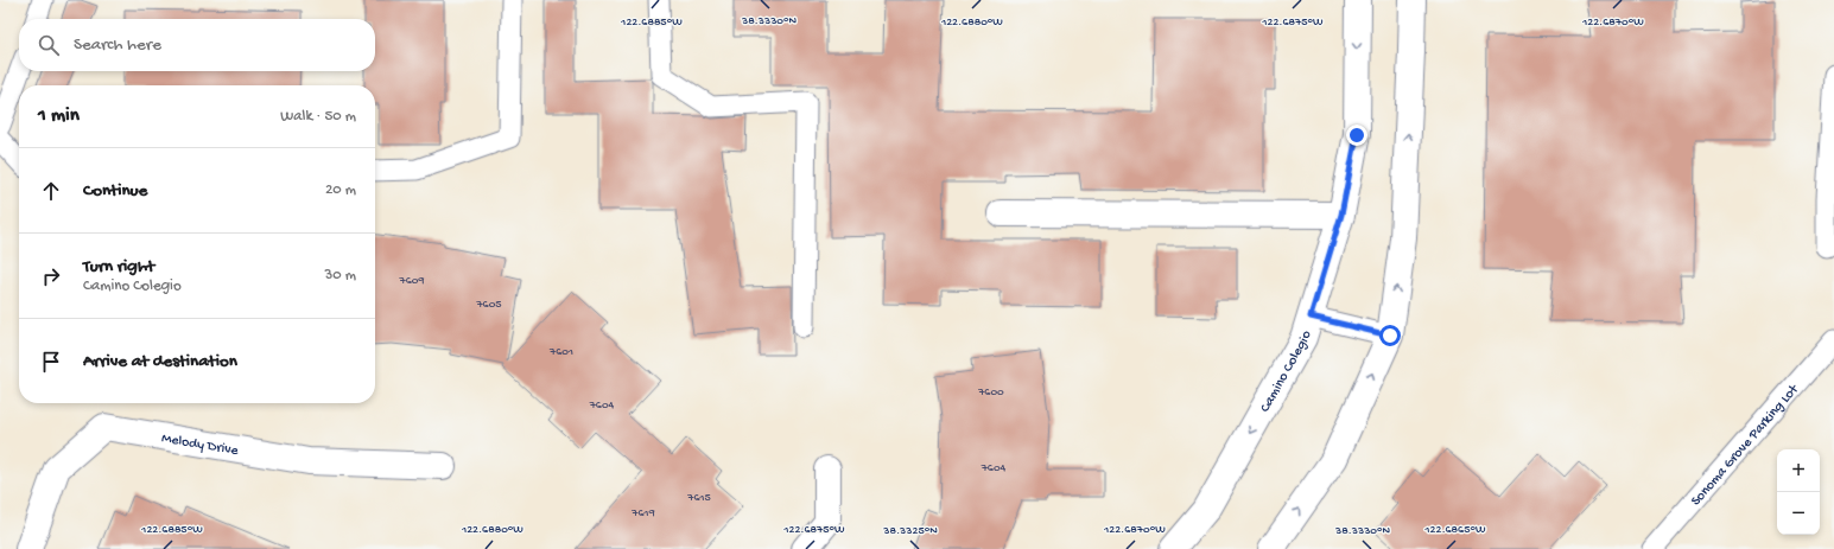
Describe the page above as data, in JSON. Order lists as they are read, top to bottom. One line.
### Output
{"streets":{"street":["Camino Colegio","Melody Drive"],"lane":["Sonoma Grove Parking Lot"]},"house_numbers":["7609","7605","7601","7600","7604","7604","7615","7619"],"page":{"search":"Search here","heading":["1 min","Walk · 50 m"],"list":[["Continue","20 m"],["Turn right","Camino Colegio","30 m"],"Arrive at destination"],"map_buttons":["+","−"]},"coordinates":["38.3330°N","122.6880°W","122.6875°W","122.6885°W","122.6870°W","122.6865°W","38.3325°N"]}
